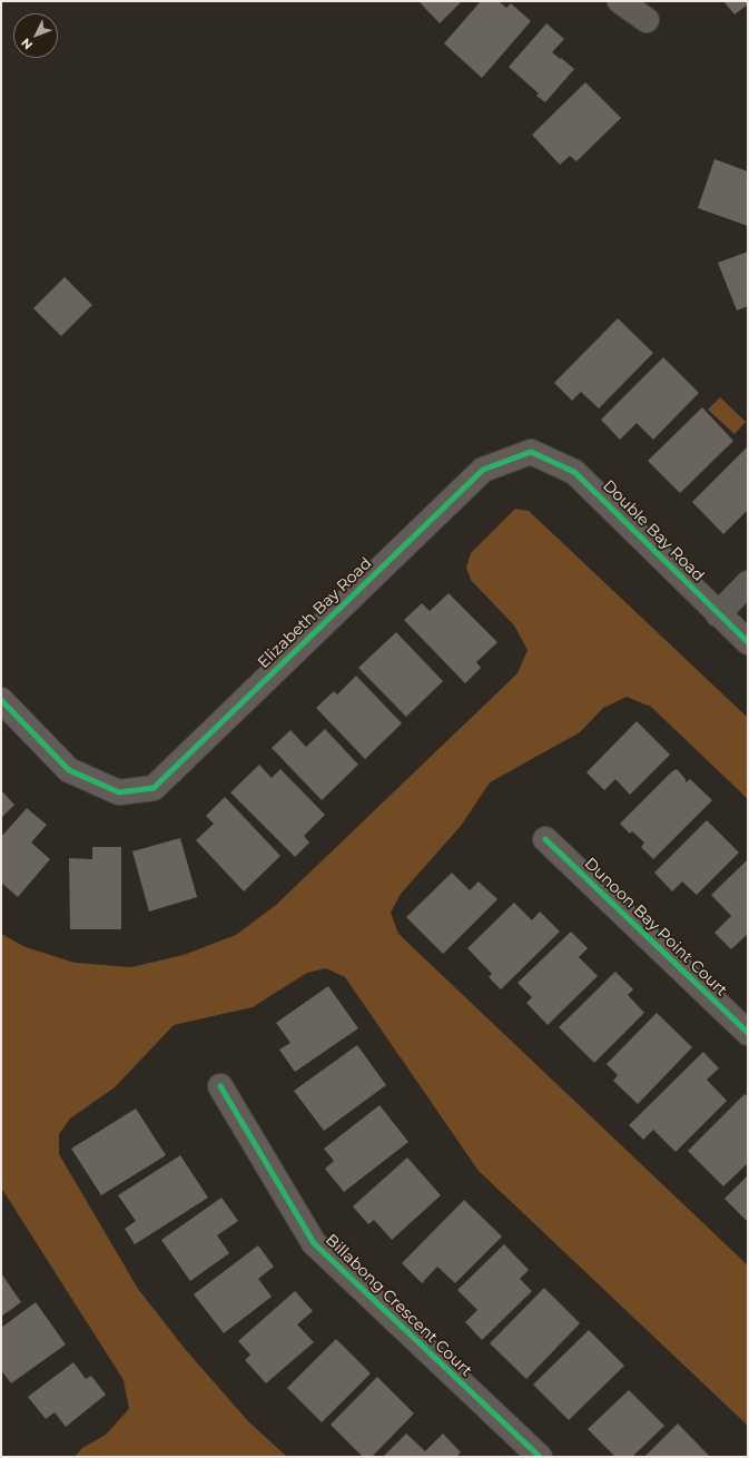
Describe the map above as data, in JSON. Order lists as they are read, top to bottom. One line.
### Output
{"streets":{"street":["Double Bay Road","Elizabeth Bay Road","Dunoon Bay Point Court","Billabong Crescent Court"]},"crossings":[["Double Bay Road","Elizabeth Bay Road"]],"north":"bottom left"}
